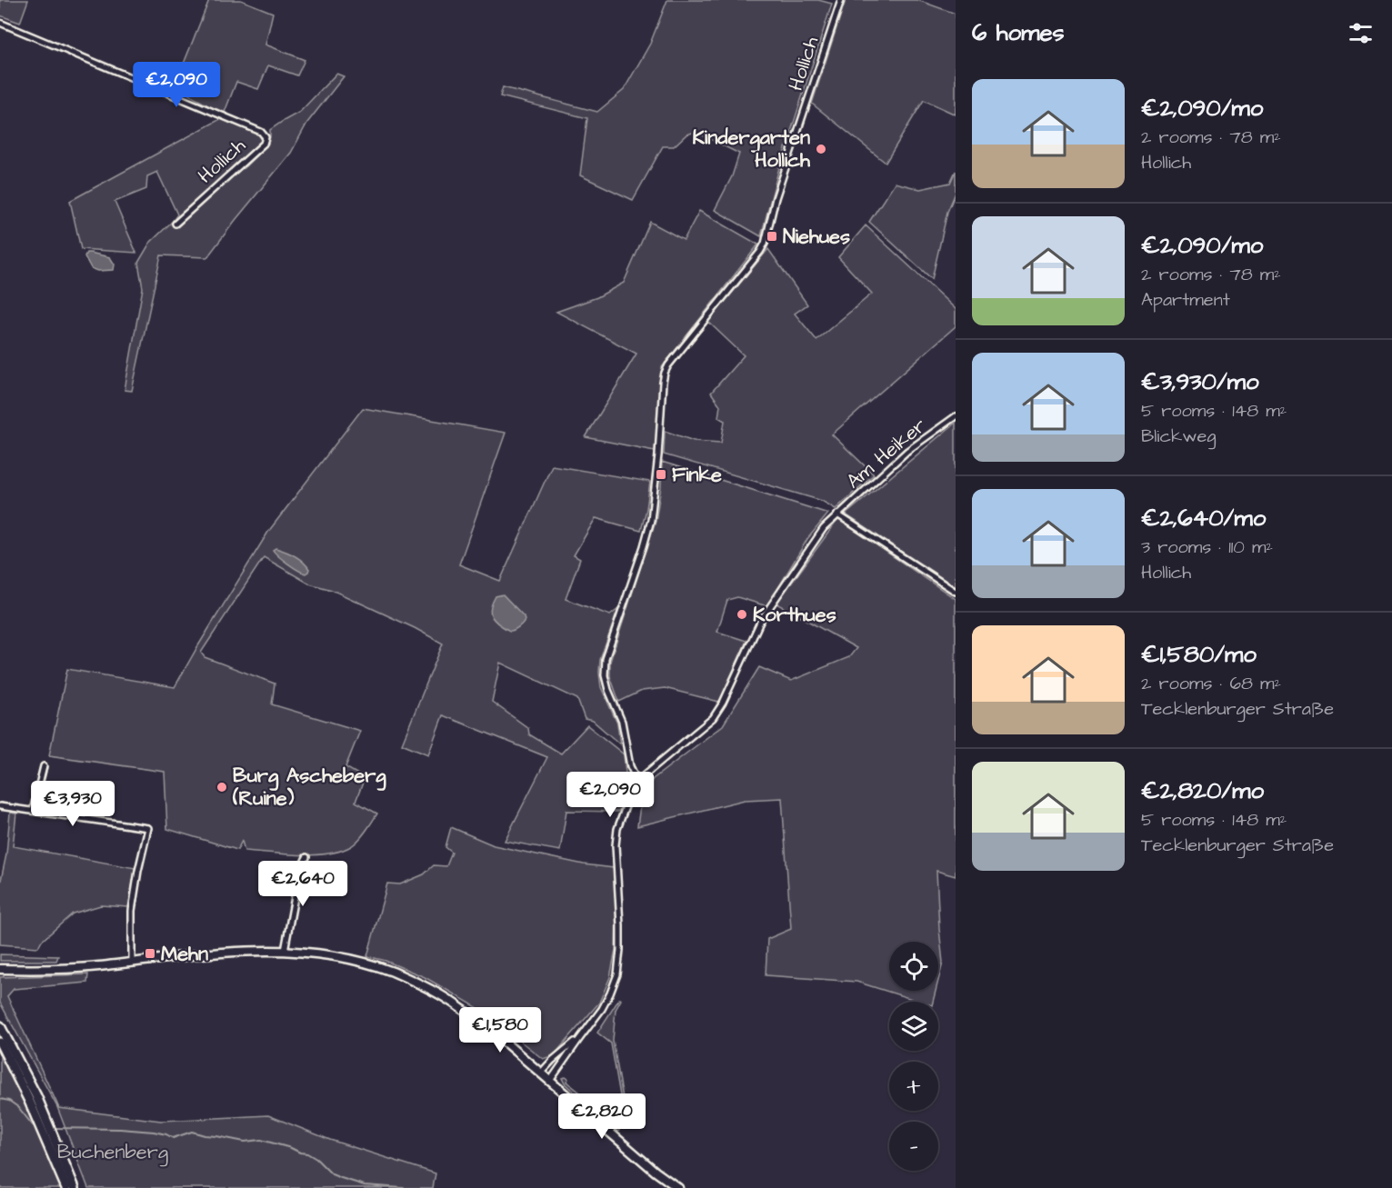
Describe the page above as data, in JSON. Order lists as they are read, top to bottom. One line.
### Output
{"streets":{"street":["Hollich","Am Heiker"]},"crossings":[["Hollich","Am Heiker"]],"parks":["Buchenberg"],"places":{"other":["Kindergarten Hollich","Korthues","Burg Ascheberg (Ruine)"],"transit":["Niehues","Finke","Mehn"]},"page":{"heading":"6 homes","price":["€2,090","€2,090","€3,930","€2,640","€1,580","€2,820"],"list":[{"name":"€2,090/mo","note":"2 rooms · 78 m² · Hollich"},{"name":"€2,090/mo","note":"2 rooms · 78 m² · Apartment"},{"name":"€3,930/mo","note":"5 rooms · 148 m² · Blickweg"},{"name":"€2,640/mo","note":"3 rooms · 110 m² · Hollich"},{"name":"€1,580/mo","note":"2 rooms · 68 m² · Tecklenburger Straße"},{"name":"€2,820/mo","note":"5 rooms · 148 m² · Tecklenburger Straße"}],"map_buttons":["+","−"]}}
